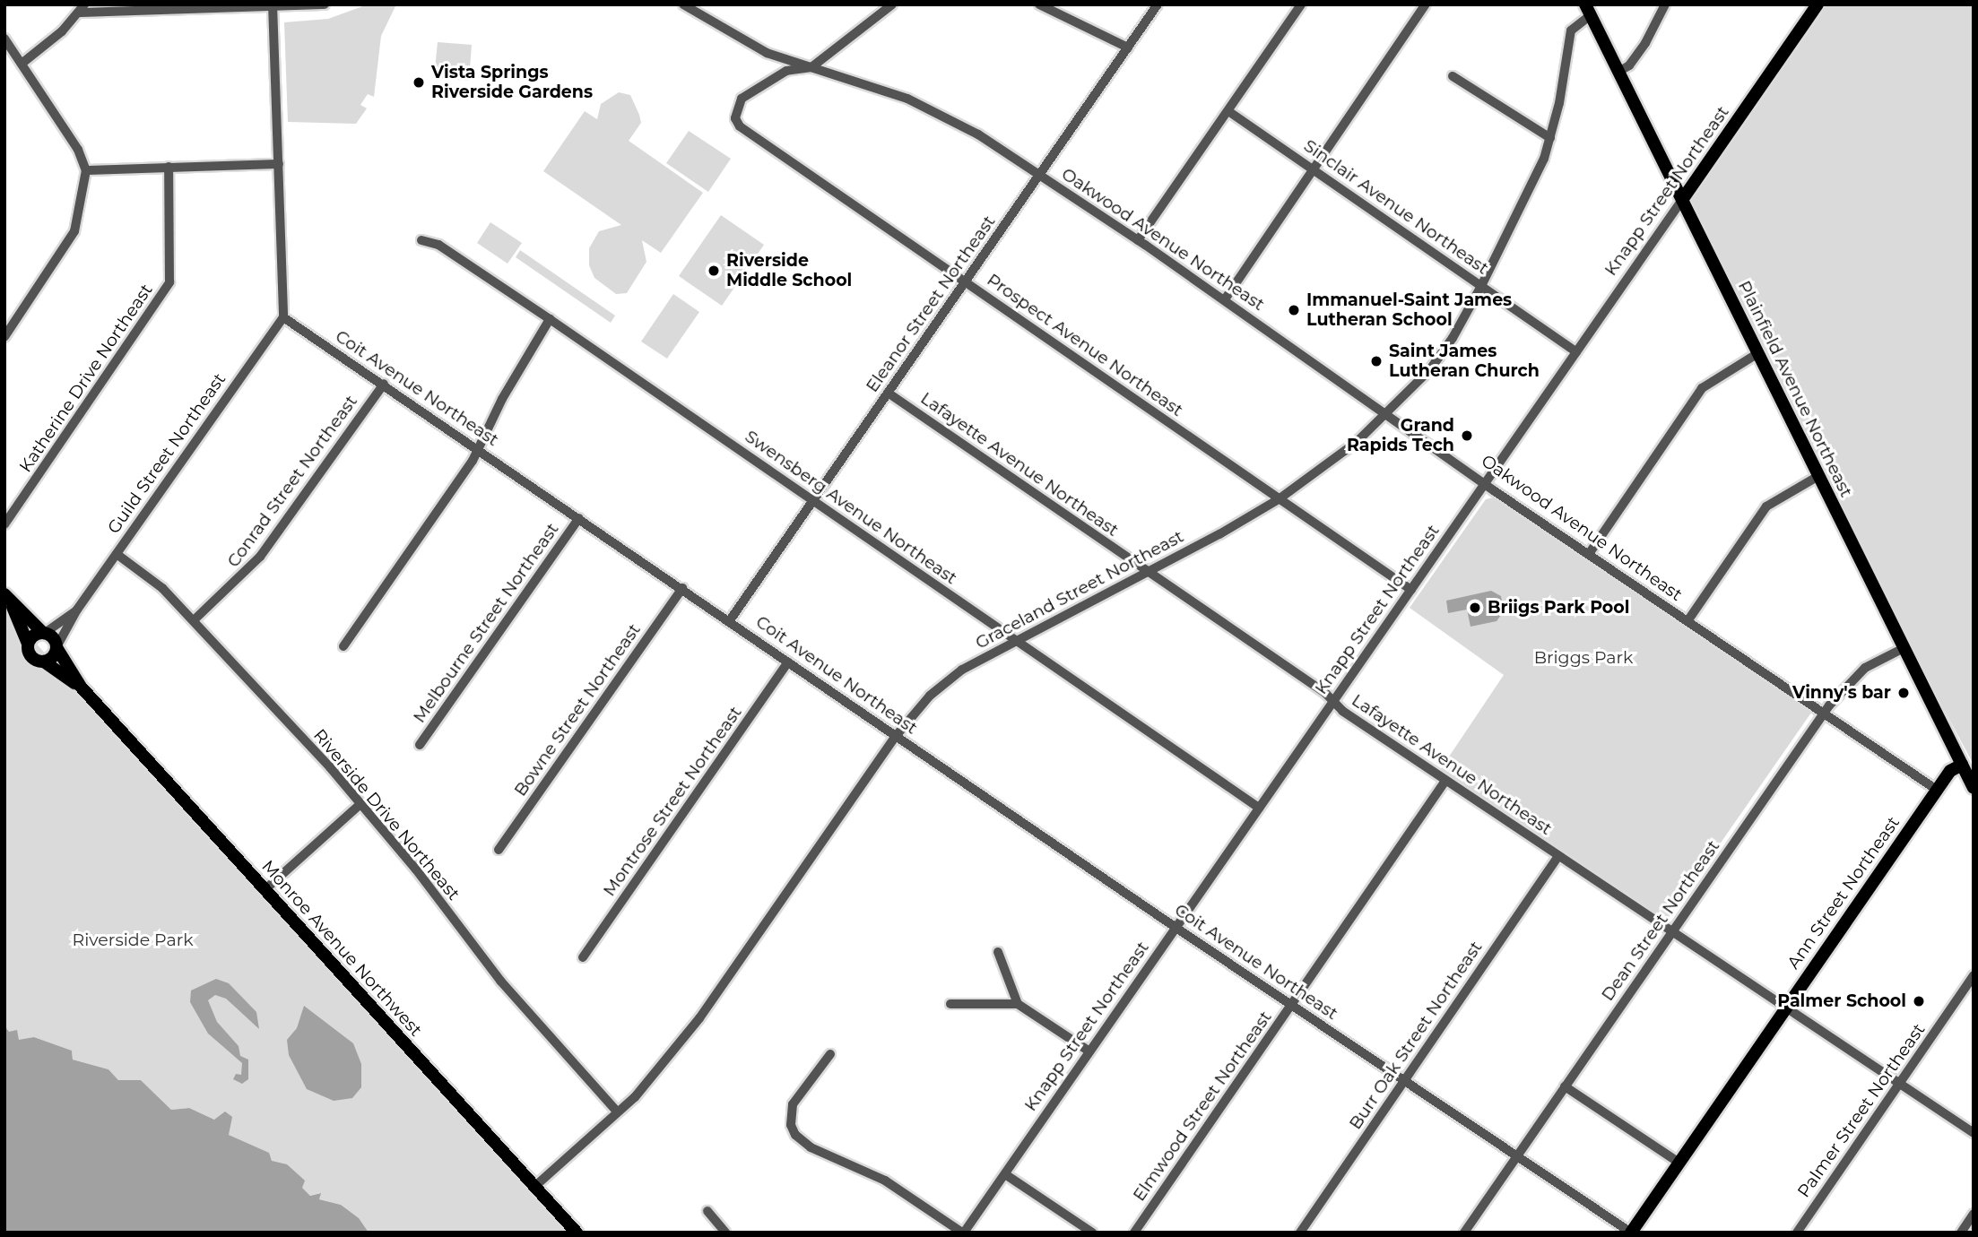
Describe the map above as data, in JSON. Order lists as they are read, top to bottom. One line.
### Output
{"streets":{"main road":["Knapp Street Northeast","Plainfield Avenue Northeast","Ann Street Northeast","Monroe Avenue Northwest"],"street":["Sinclair Avenue Northeast","Oakwood Avenue Northeast","Eleanor Street Northeast","Prospect Avenue Northeast","Katherine Drive Northeast","Coit Avenue Northeast","Guild Street Northeast","Lafayette Avenue Northeast","Conrad Street Northeast","Swensberg Avenue Northeast","Graceland Street Northeast","Melbourne Street Northeast","Bowne Street Northeast","Montrose Street Northeast","Riverside Drive Northeast","Dean Street Northeast","Burr Oak Street Northeast","Elmwood Street Northeast","Palmer Street Northeast"]},"crossings":[["Knapp Street Northeast","Sinclair Avenue Northeast"],["Knapp Street Northeast","Oakwood Avenue Northeast"],["Knapp Street Northeast","Prospect Avenue Northeast"],["Knapp Street Northeast","Coit Avenue Northeast"],["Knapp Street Northeast","Plainfield Avenue Northeast"],["Knapp Street Northeast","Lafayette Avenue Northeast"],["Knapp Street Northeast","Swensberg Avenue Northeast"],["Sinclair Avenue Northeast","Graceland Street Northeast"],["Oakwood Avenue Northeast","Eleanor Street Northeast"],["Oakwood Avenue Northeast","Prospect Avenue Northeast"],["Oakwood Avenue Northeast","Graceland Street Northeast"],["Oakwood Avenue Northeast","Ann Street Northeast"],["Oakwood Avenue Northeast","Dean Street Northeast"],["Eleanor Street Northeast","Prospect Avenue Northeast"],["Eleanor Street Northeast","Coit Avenue Northeast"],["Eleanor Street Northeast","Lafayette Avenue Northeast"],["Eleanor Street Northeast","Swensberg Avenue Northeast"],["Prospect Avenue Northeast","Graceland Street Northeast"],["Coit Avenue Northeast","Guild Street Northeast"],["Coit Avenue Northeast","Conrad Street Northeast"],["Coit Avenue Northeast","Graceland Street Northeast"],["Coit Avenue Northeast","Melbourne Street Northeast"],["Coit Avenue Northeast","Bowne Street Northeast"],["Coit Avenue Northeast","Montrose Street Northeast"],["Coit Avenue Northeast","Ann Street Northeast"],["Coit Avenue Northeast","Dean Street Northeast"],["Coit Avenue Northeast","Burr Oak Street Northeast"],["Coit Avenue Northeast","Elmwood Street Northeast"],["Plainfield Avenue Northeast","Graceland Street Northeast"],["Plainfield Avenue Northeast","Ann Street Northeast"],["Plainfield Avenue Northeast","Dean Street Northeast"],["Guild Street Northeast","Riverside Drive Northeast"],["Guild Street Northeast","Monroe Avenue Northwest"],["Lafayette Avenue Northeast","Graceland Street Northeast"],["Lafayette Avenue Northeast","Ann Street Northeast"],["Lafayette Avenue Northeast","Dean Street Northeast"],["Lafayette Avenue Northeast","Burr Oak Street Northeast"],["Lafayette Avenue Northeast","Elmwood Street Northeast"],["Lafayette Avenue Northeast","Palmer Street Northeast"],["Conrad Street Northeast","Riverside Drive Northeast"],["Swensberg Avenue Northeast","Graceland Street Northeast"],["Graceland Street Northeast","Riverside Drive Northeast"],["Graceland Street Northeast","Monroe Avenue Northwest"]],"parks":["Briggs Park","Riverside Park"],"places":["Vista Springs Riverside Gardens","Riverside Middle School","Immanuel-Saint James Lutheran School","Saint James Lutheran Church","Grand Rapids Tech","Briigs Park Pool","Vinny's bar","Palmer School"]}
